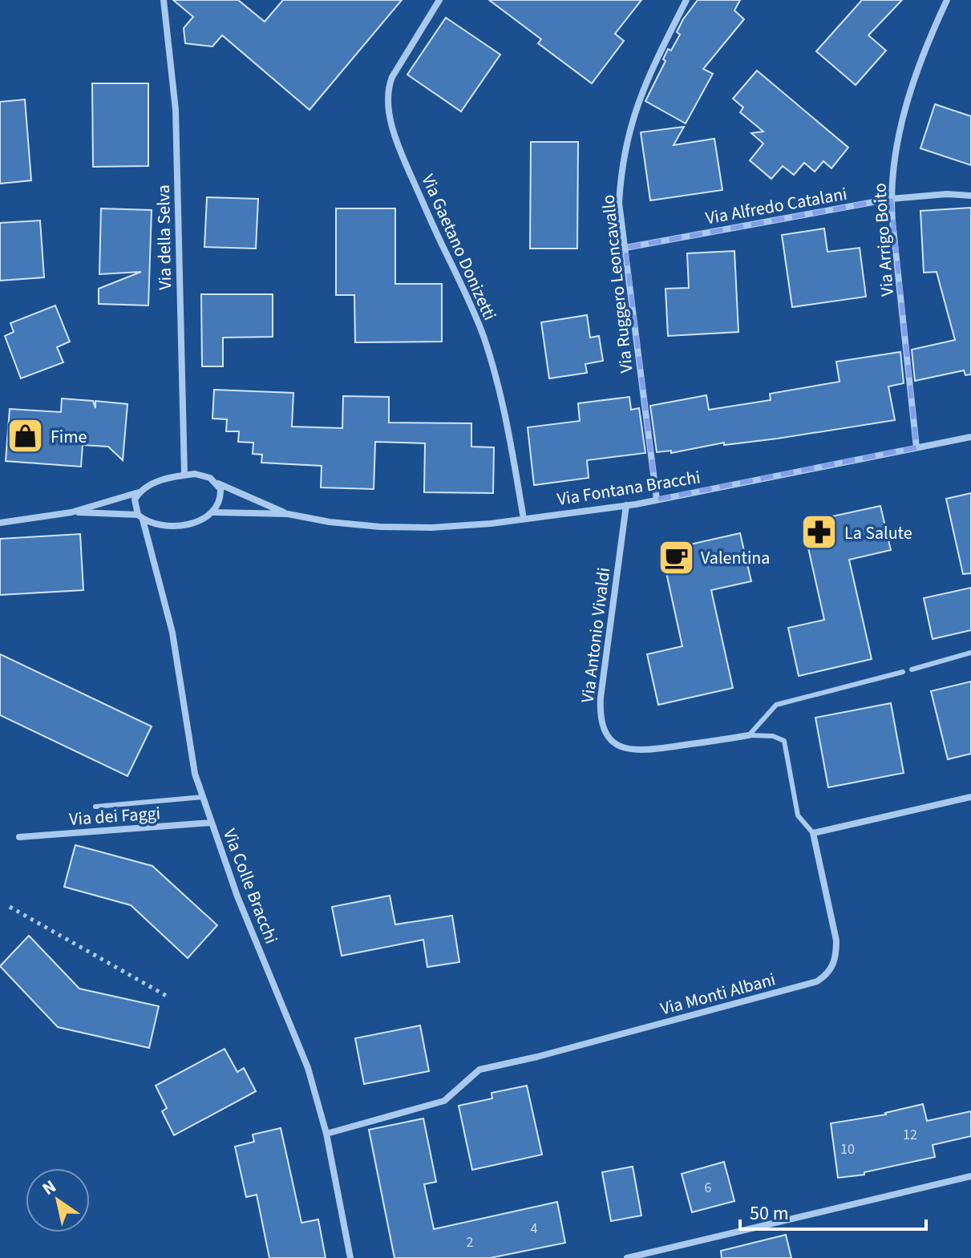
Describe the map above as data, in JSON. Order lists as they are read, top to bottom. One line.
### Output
{"streets":{"street":["Via Alfredo Catalani","Via della Selva","Via Arrigo Boito","Via Gaetano Donizetti","Via Ruggero Leoncavallo","Via Fontana Bracchi","Via Antonio Vivaldi","Via dei Faggi","Via Colle Bracchi","Via Monti Albani"]},"crossings":[["Via Alfredo Catalani","Via Arrigo Boito"],["Via Alfredo Catalani","Via Ruggero Leoncavallo"],["Via della Selva","Via Fontana Bracchi"],["Via della Selva","Via Colle Bracchi"],["Via Arrigo Boito","Via Fontana Bracchi"],["Via Gaetano Donizetti","Via Fontana Bracchi"],["Via Ruggero Leoncavallo","Via Fontana Bracchi"],["Via Fontana Bracchi","Via Antonio Vivaldi"],["Via Fontana Bracchi","Via Colle Bracchi"],["Via dei Faggi","Via Colle Bracchi"],["Via Colle Bracchi","Via Monti Albani"]],"places":{"shop":["Fime"],"pharmacy":["La Salute"],"cafe":["Valentina"]},"house_numbers":["12","10","6","4","2"],"scale_bar":"50 m","north":"top left"}
